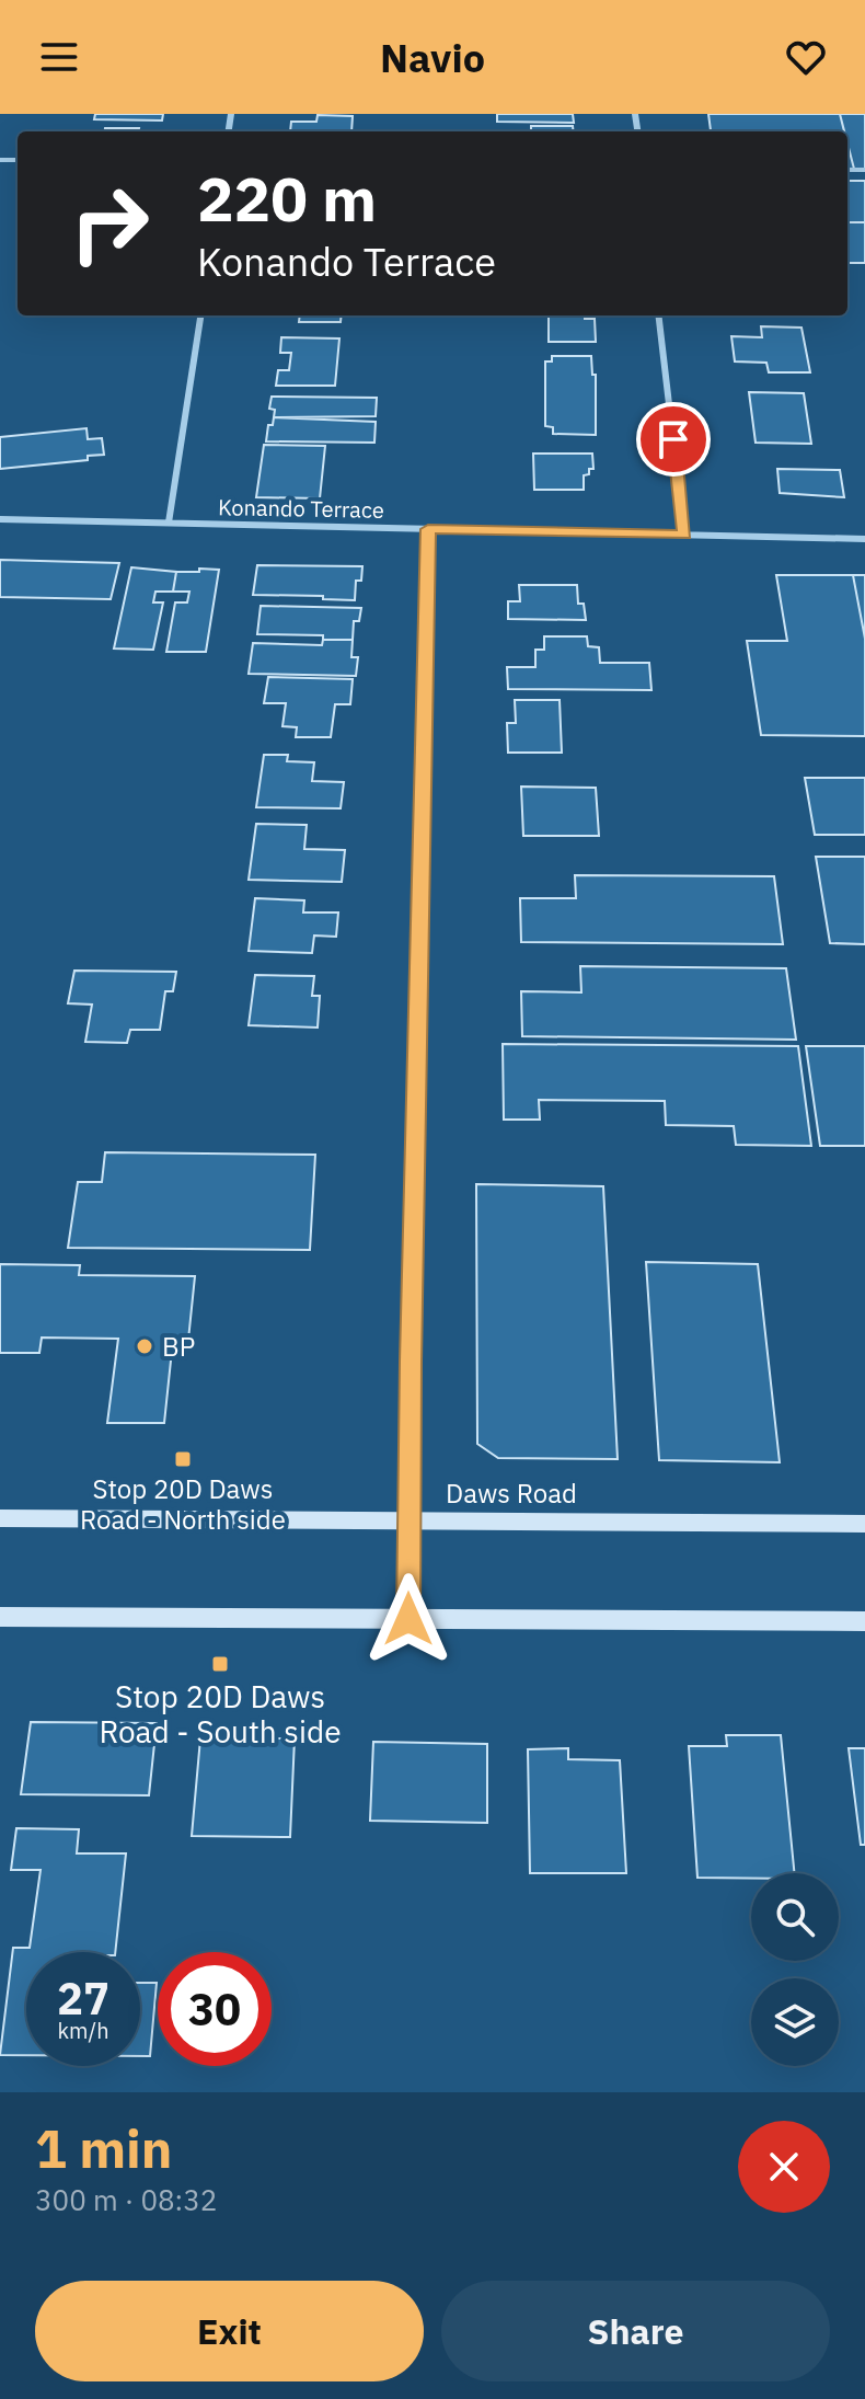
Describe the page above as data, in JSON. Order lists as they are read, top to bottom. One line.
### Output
{"streets":{"main road":["Daws Road"],"street":["Konando Terrace"]},"places":{"other":["BP"],"transit":["Stop 20D Daws Road - North side","Stop 20D Daws Road - South side"]},"page":{"header":"Navio","turn":["220 m","Konando Terrace"],"speed":"27 km/h","limit":"30","heading":["1 min","300 m · 08:32"],"buttons":["Exit","Share"]}}
